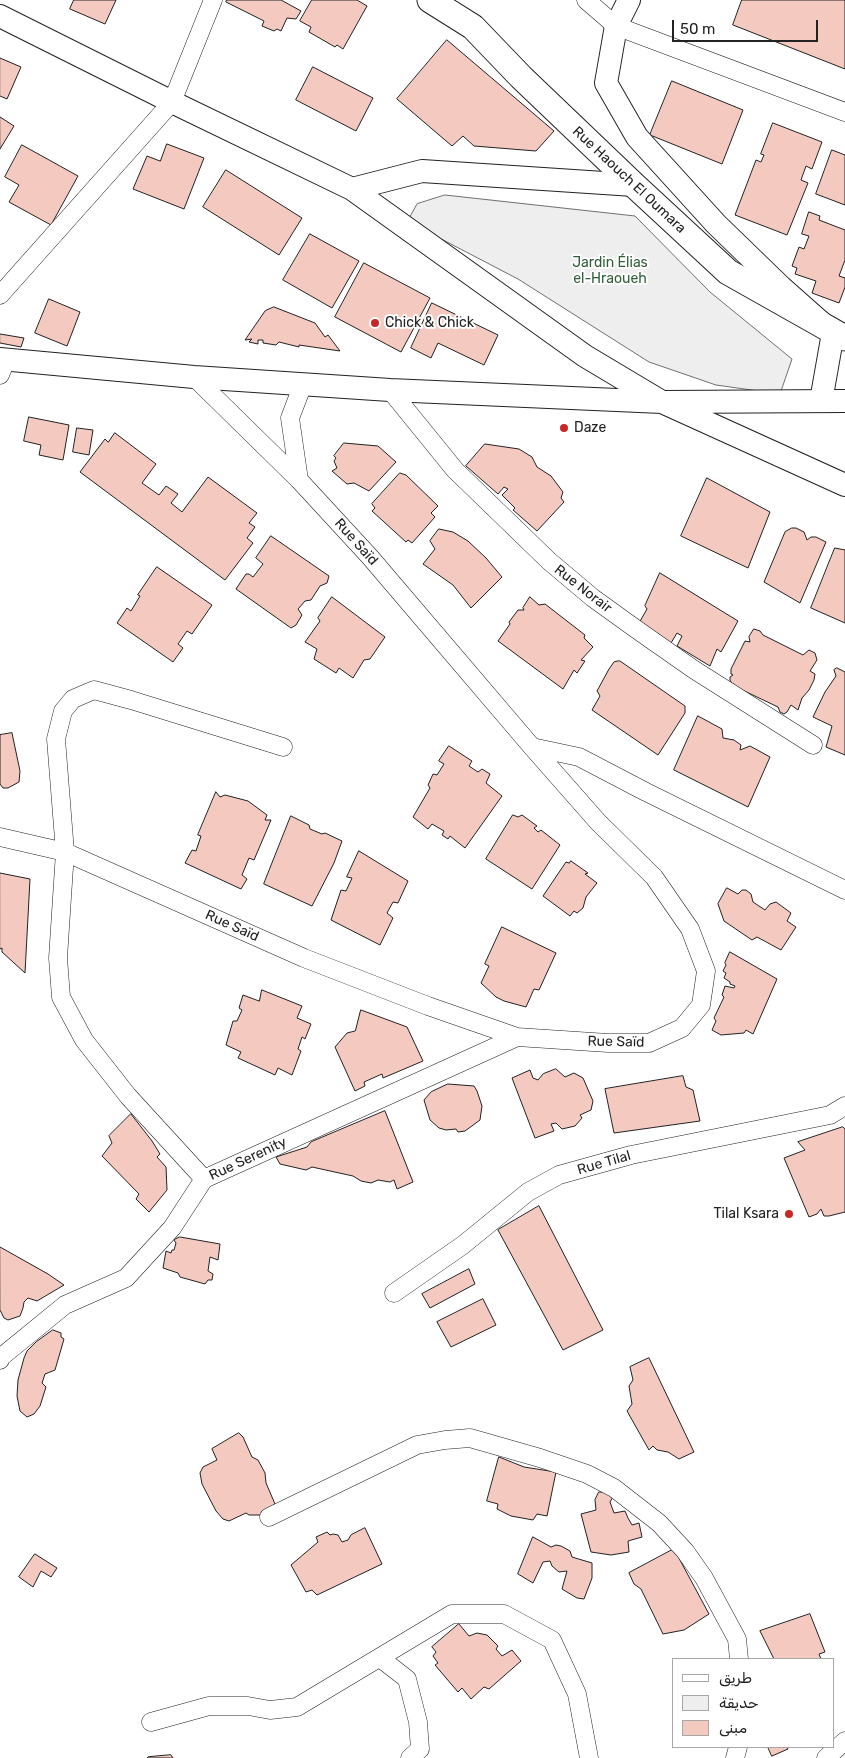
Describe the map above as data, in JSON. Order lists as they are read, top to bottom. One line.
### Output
{"streets":{"main road":["Rue Haouch El Oumara"],"street":["Rue Saïd","Rue Norair","Rue Serenity","Rue Tilal"]},"crossings":[["Rue Saïd","Rue Serenity"]],"parks":["Jardin Élias el-Hraoueh"],"places":["Chick & Chick","Daze","Tilal Ksara"],"legend":["طريق","حديقة","مبنى"],"scale_bar":"50 m"}
